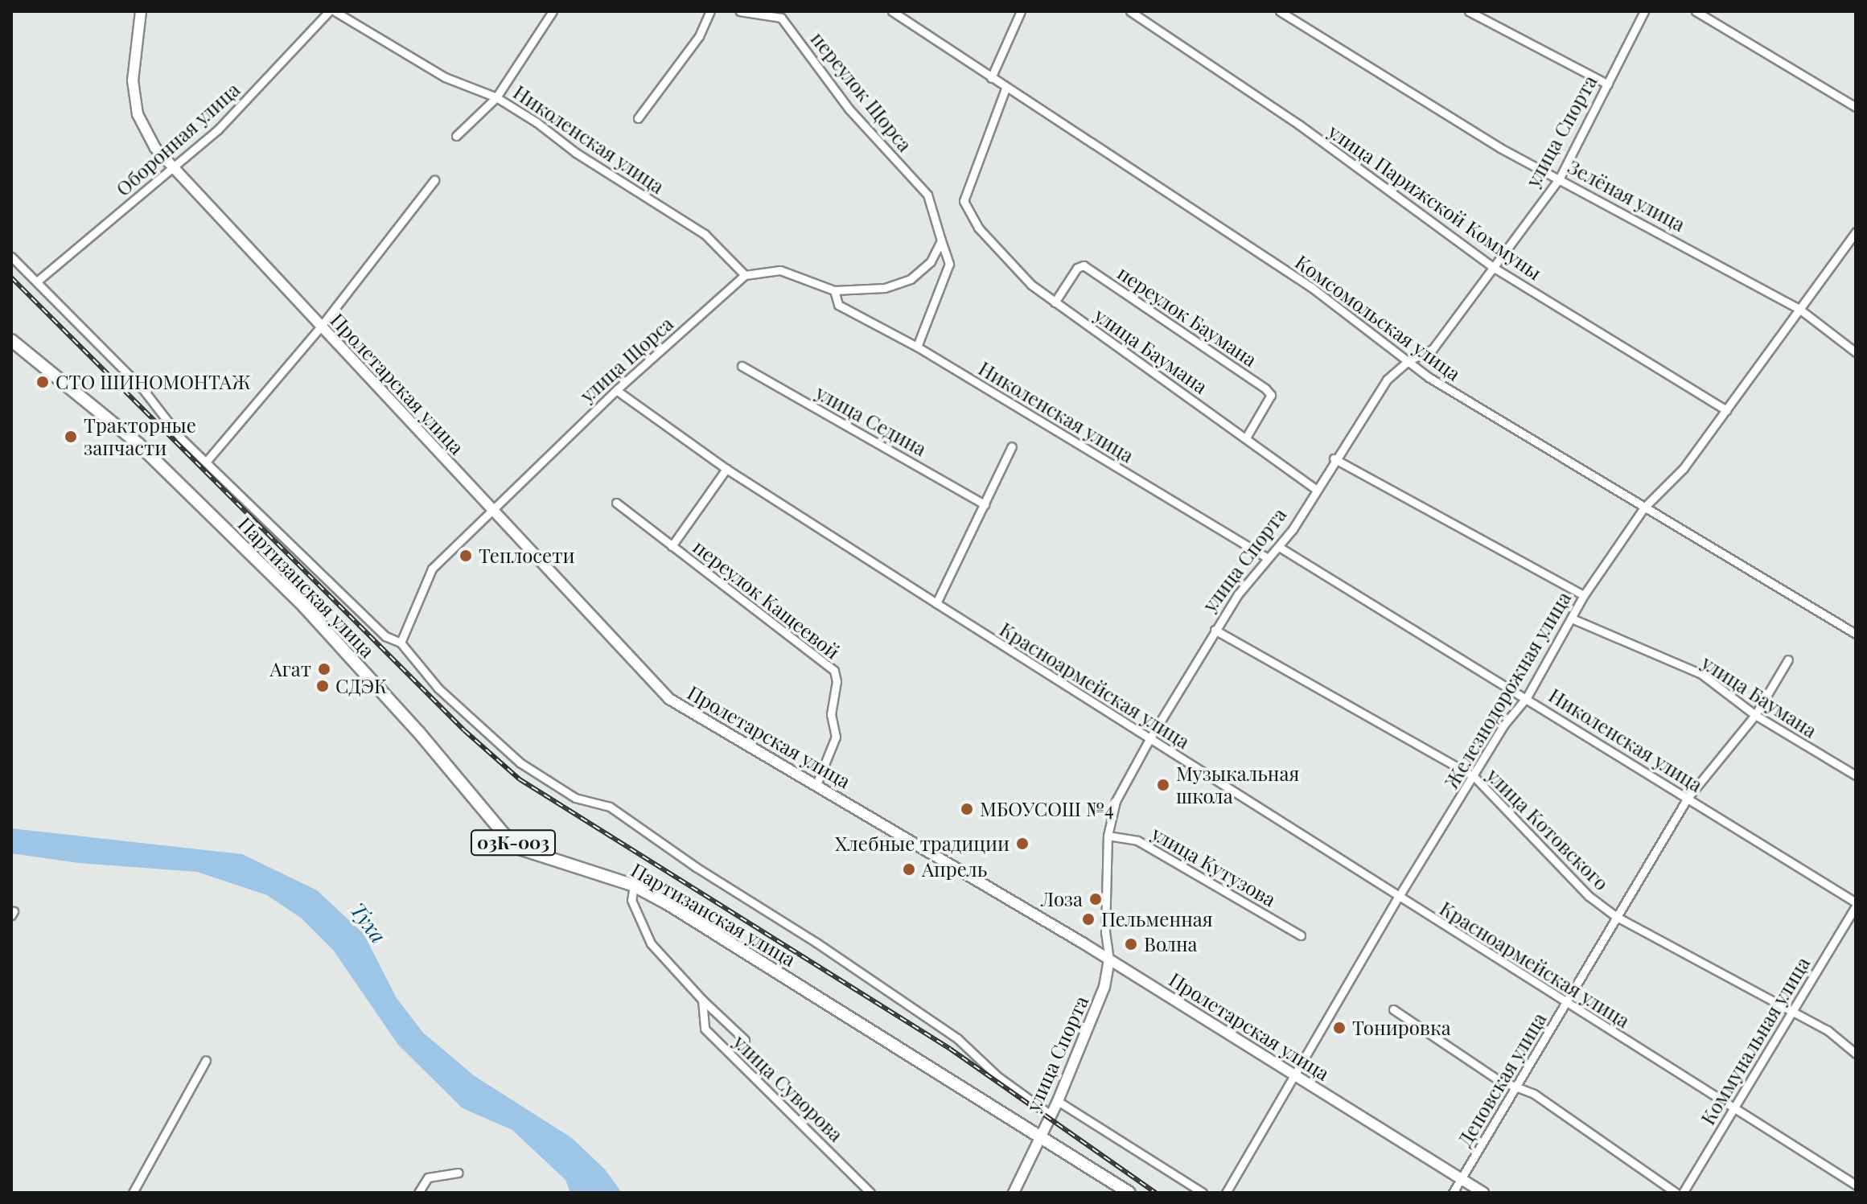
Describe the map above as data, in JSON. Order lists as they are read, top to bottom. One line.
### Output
{"streets":{"main road":["Партизанская улица","03К-003"],"street":["переулок Щорса","улица Спорта","Оборонная улица","Николенская улица","Зелёная улица","улица Парижской Коммуны","переулок Баумана","Комсомольская улица","улица Баумана","улица Щорса","Пролетарская улица","улица Седина","переулок Кащеевой","Красноармейская улица","Железнодорожная улица","улица Котовского","улица Кутузова","Коммунальная улица","Деповская улица","улица Суворова"]},"crossings":[["улица Спорта","Николенская улица"],["улица Спорта","Зелёная улица"],["улица Спорта","улица Парижской Коммуны"],["улица Спорта","Комсомольская улица"],["улица Спорта","улица Баумана"],["улица Спорта","Пролетарская улица"],["улица Спорта","Партизанская улица"],["улица Спорта","Красноармейская улица"],["улица Спорта","улица Котовского"],["улица Спорта","улица Кутузова"],["Оборонная улица","Пролетарская улица"],["Оборонная улица","Партизанская улица"],["Николенская улица","улица Щорса"],["Николенская улица","Железнодорожная улица"],["Николенская улица","Коммунальная улица"],["Николенская улица","Деповская улица"],["Зелёная улица","Железнодорожная улица"],["улица Парижской Коммуны","Железнодорожная улица"],["переулок Баумана","улица Баумана"],["Комсомольская улица","улица Баумана"],["Комсомольская улица","Железнодорожная улица"],["улица Баумана","Железнодорожная улица"],["улица Баумана","Деповская улица"],["улица Щорса","Пролетарская улица"],["улица Щорса","Партизанская улица"],["улица Щорса","Красноармейская улица"],["Пролетарская улица","переулок Кащеевой"],["Пролетарская улица","Железнодорожная улица"],["Пролетарская улица","Деповская улица"],["Партизанская улица","улица Суворова"],["Красноармейская улица","Железнодорожная улица"],["Красноармейская улица","Коммунальная улица"],["Красноармейская улица","Деповская улица"],["Железнодорожная улица","улица Котовского"],["улица Котовского","Коммунальная улица"],["улица Котовского","Деповская улица"]],"water":["Туха"],"places":["СТО ШИНОМОНТАЖ","Тракторные запчасти","Теплосети","Агат","СДЭК","Музыкальная школа","МБОУСОШ №4","Хлебные традиции","Апрель","Лоза","Пельменная","Волна","Тонировка"]}
